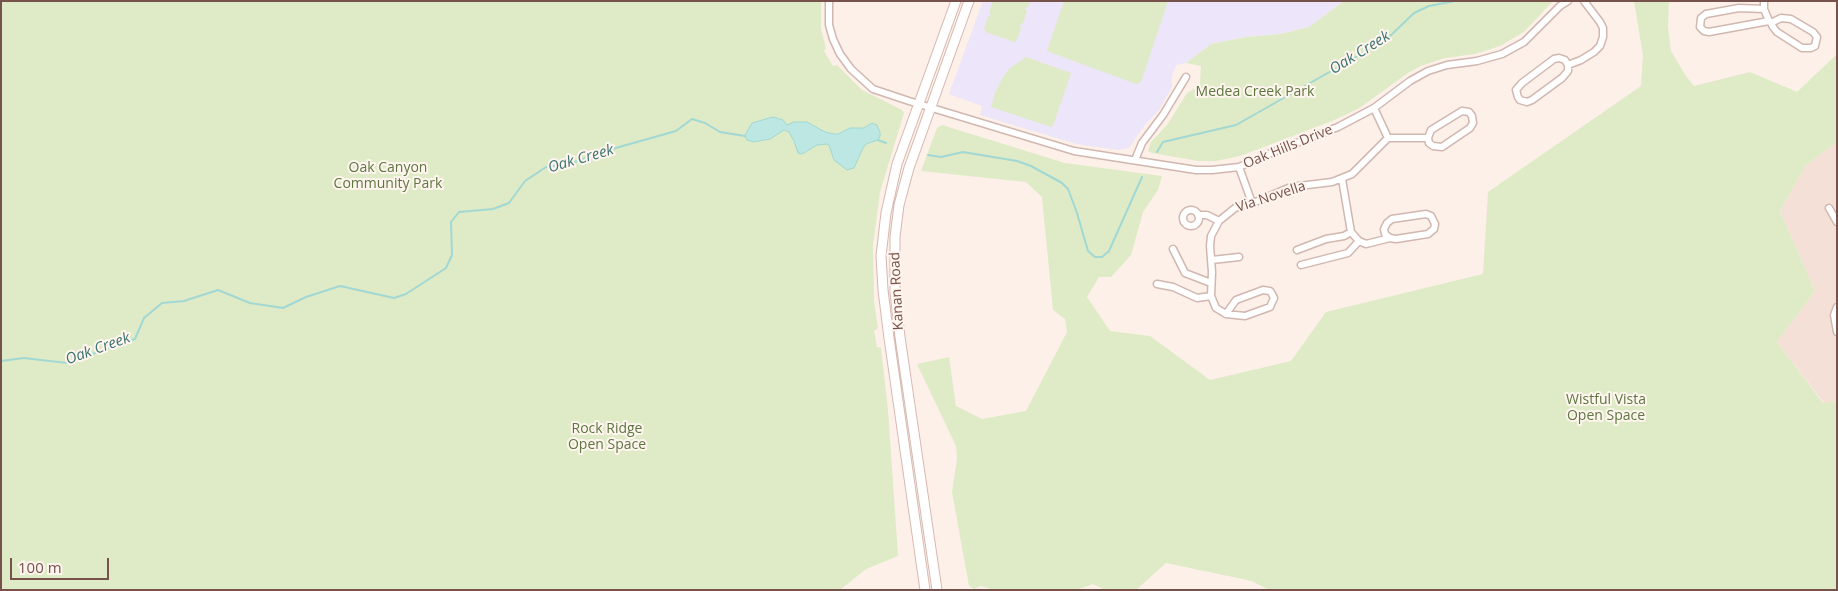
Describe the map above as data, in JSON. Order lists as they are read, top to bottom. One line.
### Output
{"streets":{"main road":["Kanan Road"],"street":["Oak Hills Drive","Via Novella"]},"crossings":[["Oak Hills Drive","Kanan Road"]],"water":["Oak Creek"],"parks":["Medea Creek Park","Oak Canyon Community Park","Wistful Vista Open Space","Rock Ridge Open Space"],"scale_bar":"100 m"}
